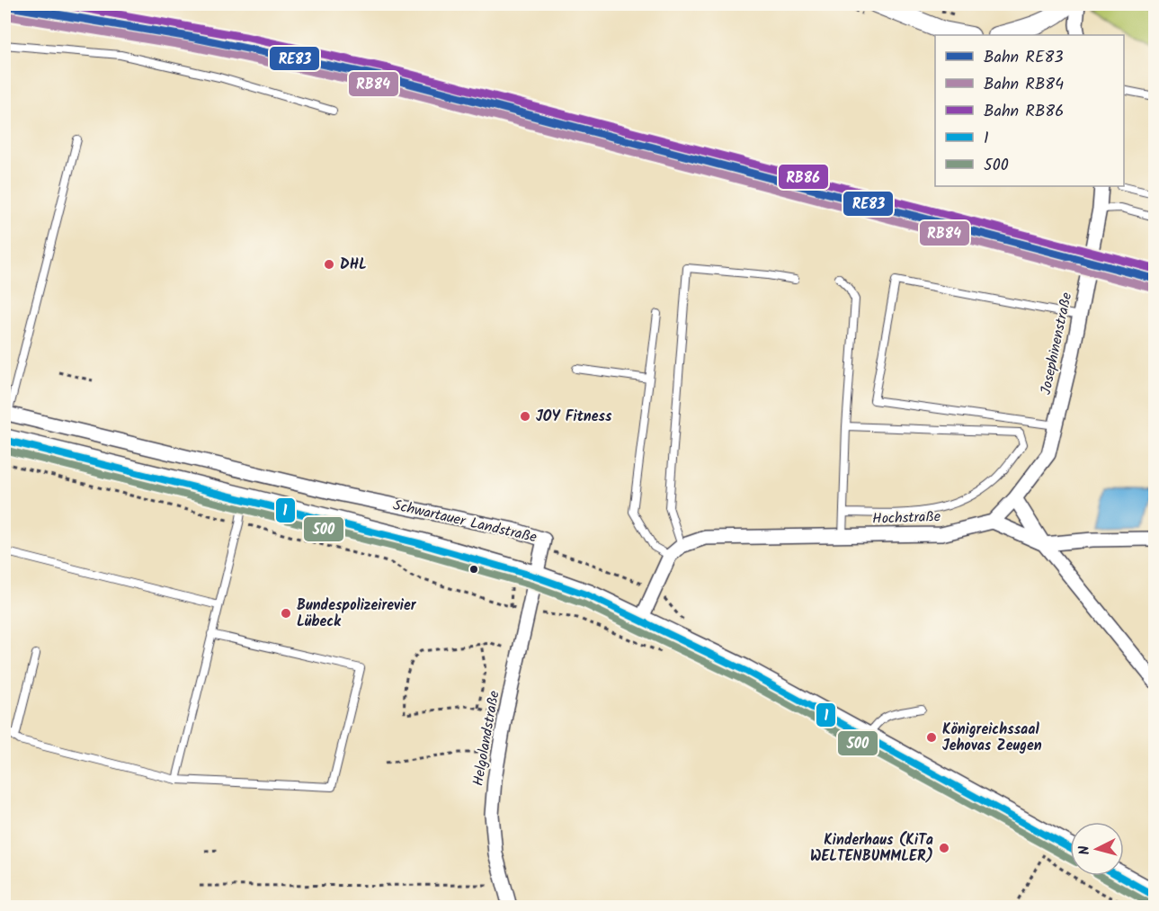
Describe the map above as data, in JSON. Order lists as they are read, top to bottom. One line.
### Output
{"streets":{"main road":["Schwartauer Landstraße"],"street":["Josephinenstraße","Hochstraße","Helgolandstraße"]},"crossings":[["Schwartauer Landstraße","Helgolandstraße"]],"places":["DHL","JOY Fitness","Bundespolizeirevier Lübeck","Königreichssaal Jehovas Zeugen","Kinderhaus (KiTa WELTENBUMMLER)"],"lines":["rail line RB86","rail line RE83","rail line RB84","transit line 1","transit line 500"],"legend":["Bahn RE83","Bahn RB84","Bahn RB86","1","500"],"north":"left"}
